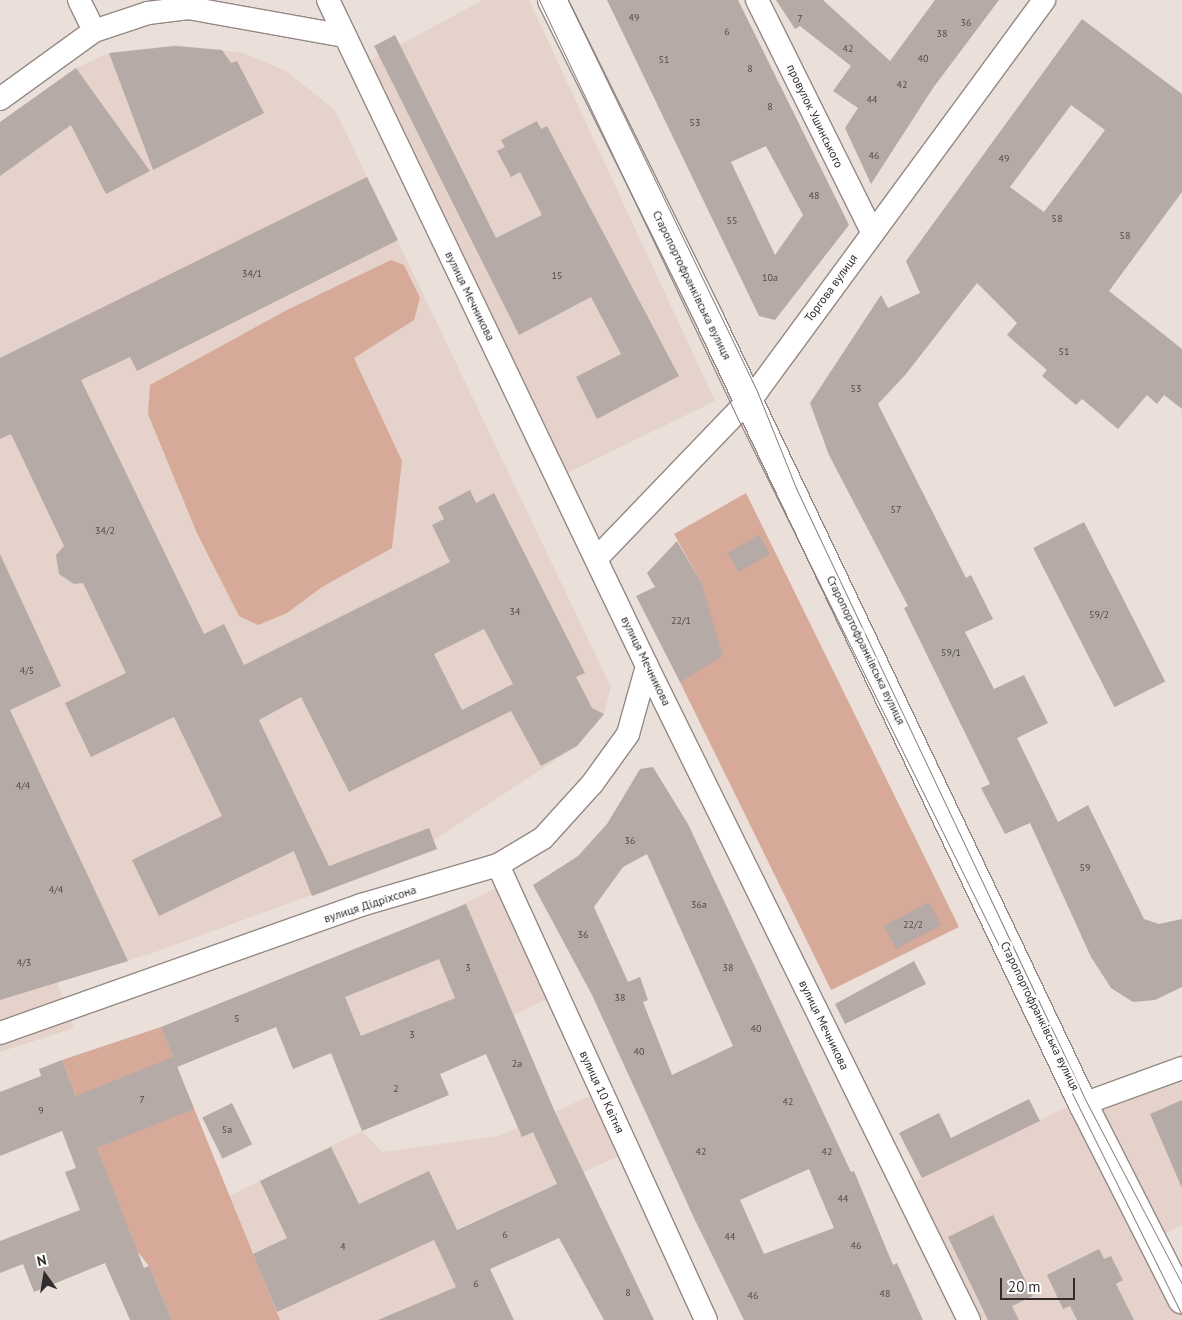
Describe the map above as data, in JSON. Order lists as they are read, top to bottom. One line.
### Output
{"streets":{"main road":["Старопортофранківська вулиця"],"street":["провулок Ушинського","Торгова вулиця","вулиця Мечникова","вулиця Дідріхсона","вулиця 10 Квітня"]},"crossings":[["провулок Ушинського","Торгова вулиця"],["Старопортофранківська вулиця","Торгова вулиця"],["Торгова вулиця","вулиця Мечникова"],["вулиця Мечникова","вулиця Дідріхсона"],["вулиця Дідріхсона","вулиця 10 Квітня"]],"house_numbers":["49","7","36","6","38","42","40","51","8","42","44","8","53","46","49","48","58","55","58","34/1","15","10а","51","53","57","34/2","34","59/2","22/1","59/1","4/5","4/4","36","59","4/4","36а","22/2","36","4/3","3","38","38","5","40","3","40","2а","2","7","42","9","5а","42","42","44","6","44","46","4","6","8","48","46"],"scale_bar":"20 m","north":"top"}
